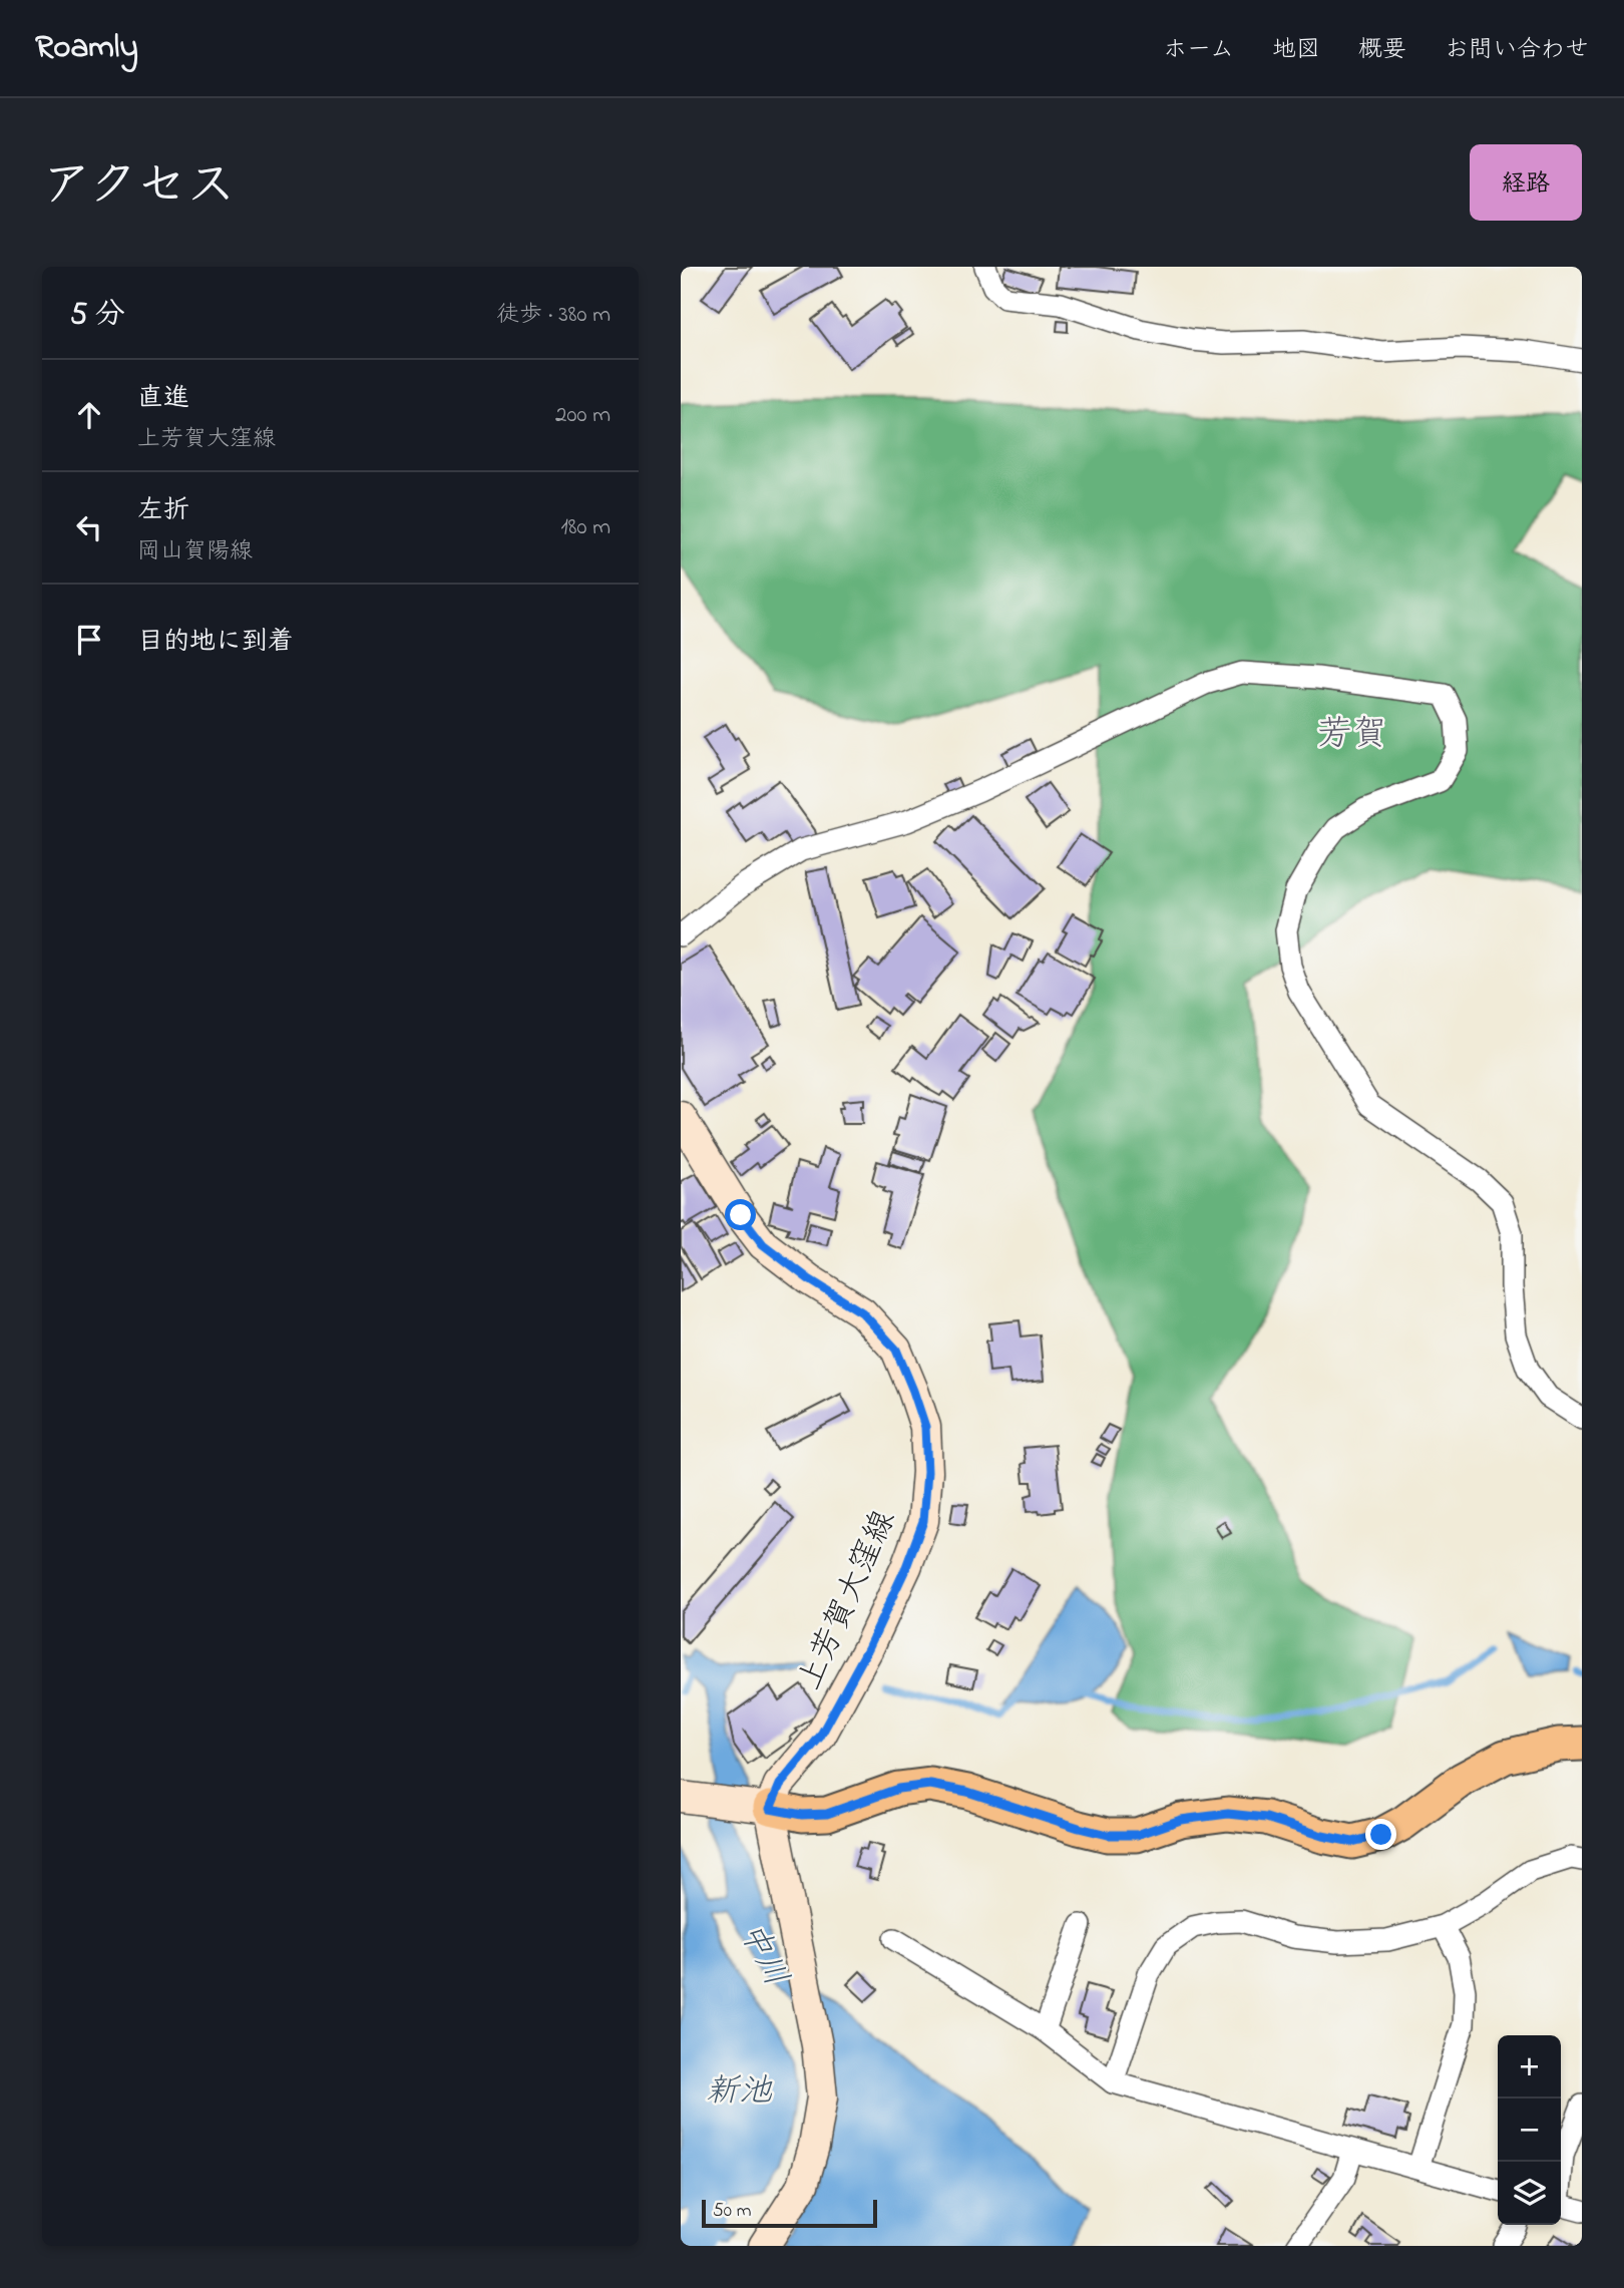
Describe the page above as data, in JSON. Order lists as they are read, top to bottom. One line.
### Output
{"streets":{"main road":["上芳賀大窪線"]},"districts":["芳賀"],"water":["中川","新池"],"scale_bar":"50 m","page":{"header":"Roamly","nav":["ホーム","地図","概要","お問い合わせ"],"title":"アクセス","buttons":"経路","heading":["5 分","徒歩 · 380 m"],"list":[["直進","上芳賀大窪線","200 m"],["左折","岡山賀陽線","180 m"],"目的地に到着"],"map_buttons":["+","−"],"scale":"50 m"}}
